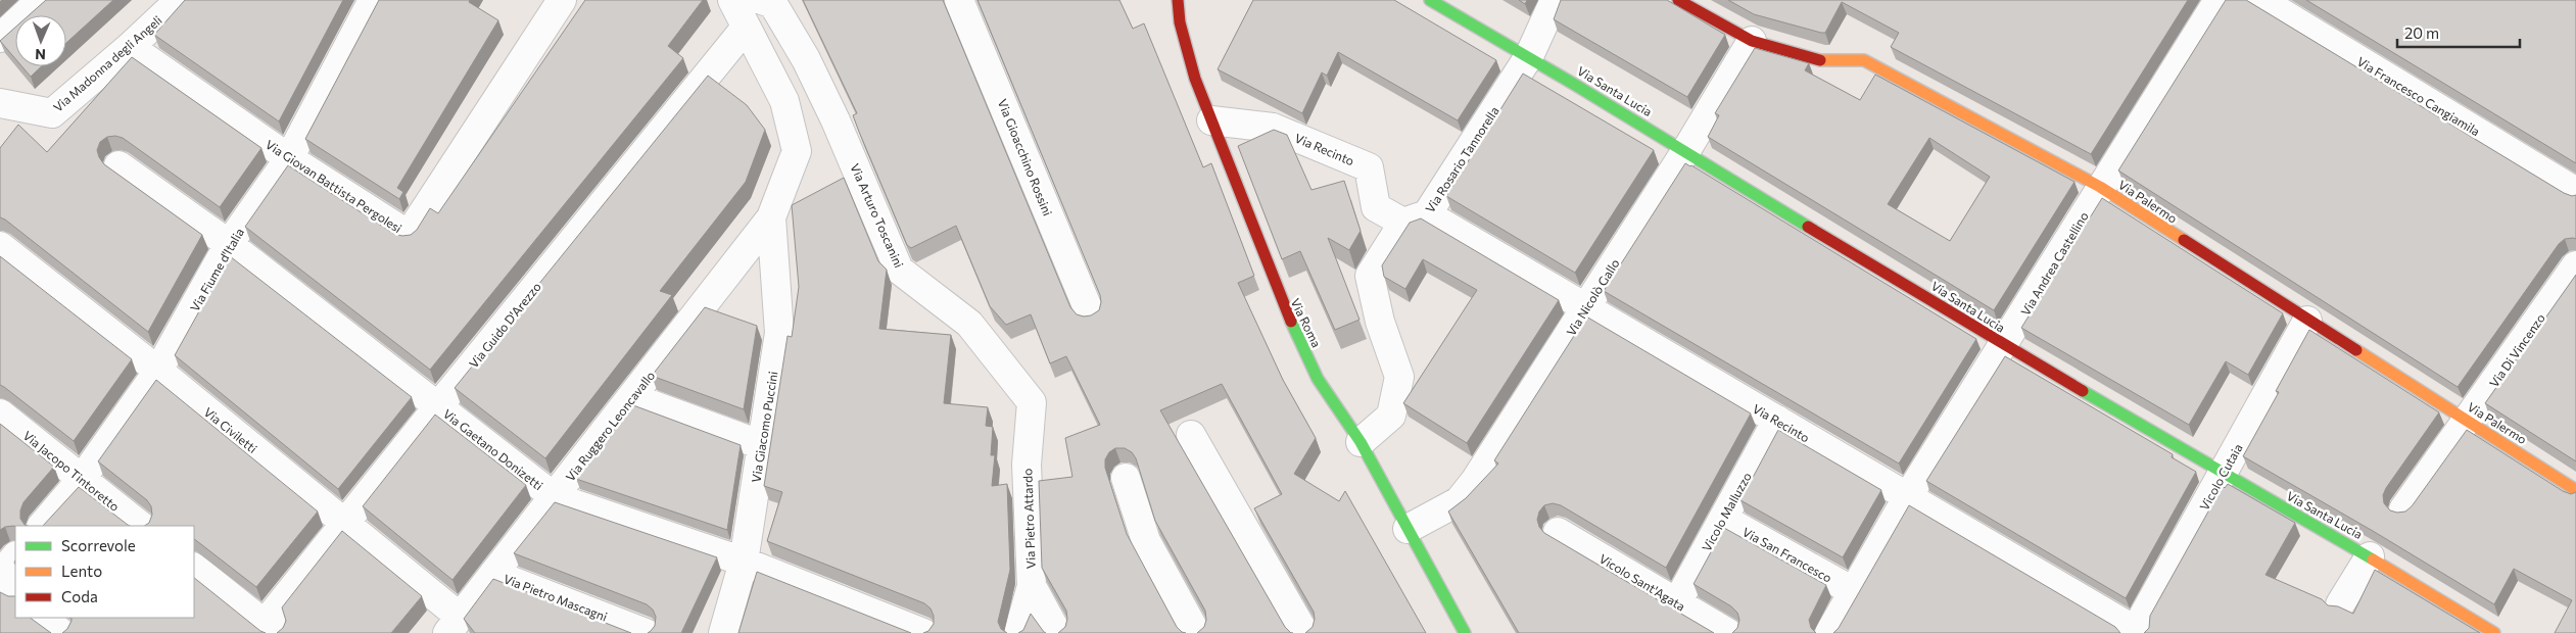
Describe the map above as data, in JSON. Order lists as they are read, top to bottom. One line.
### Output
{"streets":{"street":["Via Madonna degli Angeli","Via Santa Lucia","Via Francesco Cangiamila","Via Recinto","Via Gioacchino Rossini","Via Rosario Tannorella","Via Giovan Battista Pergolesi","Via Palermo","Via Arturo Toscanini","Via Andrea Castellino","Via Fiume d'Italia","Via Nicolò Gallo","Via Roma","Via Guido D'Arezzo","Via Di Vincenzo","Via Ruggero Leoncavallo","Via Giacomo Puccini","Via Civiletti","Via Gaetano Donizetti","Via Jacopo Tintoretto","Vicolo Cutaia","Vicolo Malluzzo","Via Pietro Attardo","Via San Francesco","Vicolo Sant'Agata","Via Pietro Mascagni"]},"crossings":[["Via Madonna degli Angeli","Via Giovan Battista Pergolesi"],["Via Santa Lucia","Via Rosario Tannorella"],["Via Santa Lucia","Via Andrea Castellino"],["Via Santa Lucia","Via Nicolò Gallo"],["Via Santa Lucia","Vicolo Cutaia"],["Via Recinto","Via Rosario Tannorella"],["Via Recinto","Via Andrea Castellino"],["Via Recinto","Via Nicolò Gallo"],["Via Recinto","Via Roma"],["Via Recinto","Vicolo Cutaia"],["Via Recinto","Vicolo Malluzzo"],["Via Rosario Tannorella","Via Roma"],["Via Giovan Battista Pergolesi","Via Fiume d'Italia"],["Via Palermo","Via Andrea Castellino"],["Via Palermo","Via Nicolò Gallo"],["Via Palermo","Via Di Vincenzo"],["Via Palermo","Vicolo Cutaia"],["Via Arturo Toscanini","Via Pietro Attardo"],["Via Andrea Castellino","Via San Francesco"],["Via Fiume d'Italia","Via Civiletti"],["Via Fiume d'Italia","Via Gaetano Donizetti"],["Via Fiume d'Italia","Via Jacopo Tintoretto"],["Via Nicolò Gallo","Via Roma"],["Via Guido D'Arezzo","Via Civiletti"],["Via Guido D'Arezzo","Via Gaetano Donizetti"],["Via Ruggero Leoncavallo","Via Giacomo Puccini"],["Via Ruggero Leoncavallo","Via Civiletti"],["Via Ruggero Leoncavallo","Via Gaetano Donizetti"],["Via Ruggero Leoncavallo","Via Pietro Mascagni"],["Via Giacomo Puccini","Via Gaetano Donizetti"],["Vicolo Malluzzo","Via San Francesco"],["Vicolo Malluzzo","Vicolo Sant'Agata"]],"legend":["Scorrevole","Lento","Coda"],"scale_bar":"20 m","north":"bottom"}
